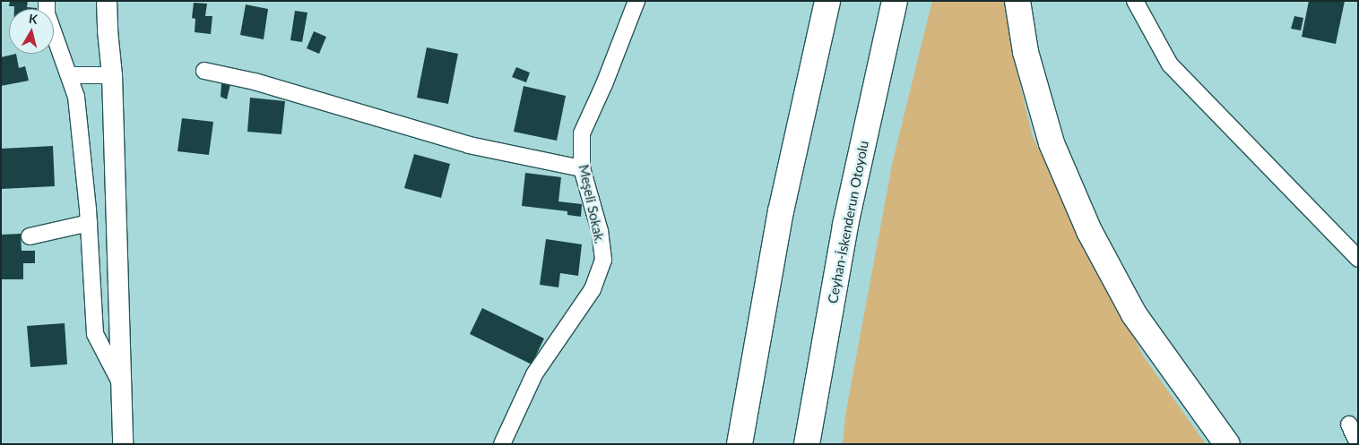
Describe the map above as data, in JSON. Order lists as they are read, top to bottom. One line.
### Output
{"streets":{"highway":["Ceyhan-İskenderun Otoyolu"],"street":["Meşeli Sokak."]},"north":"top"}
